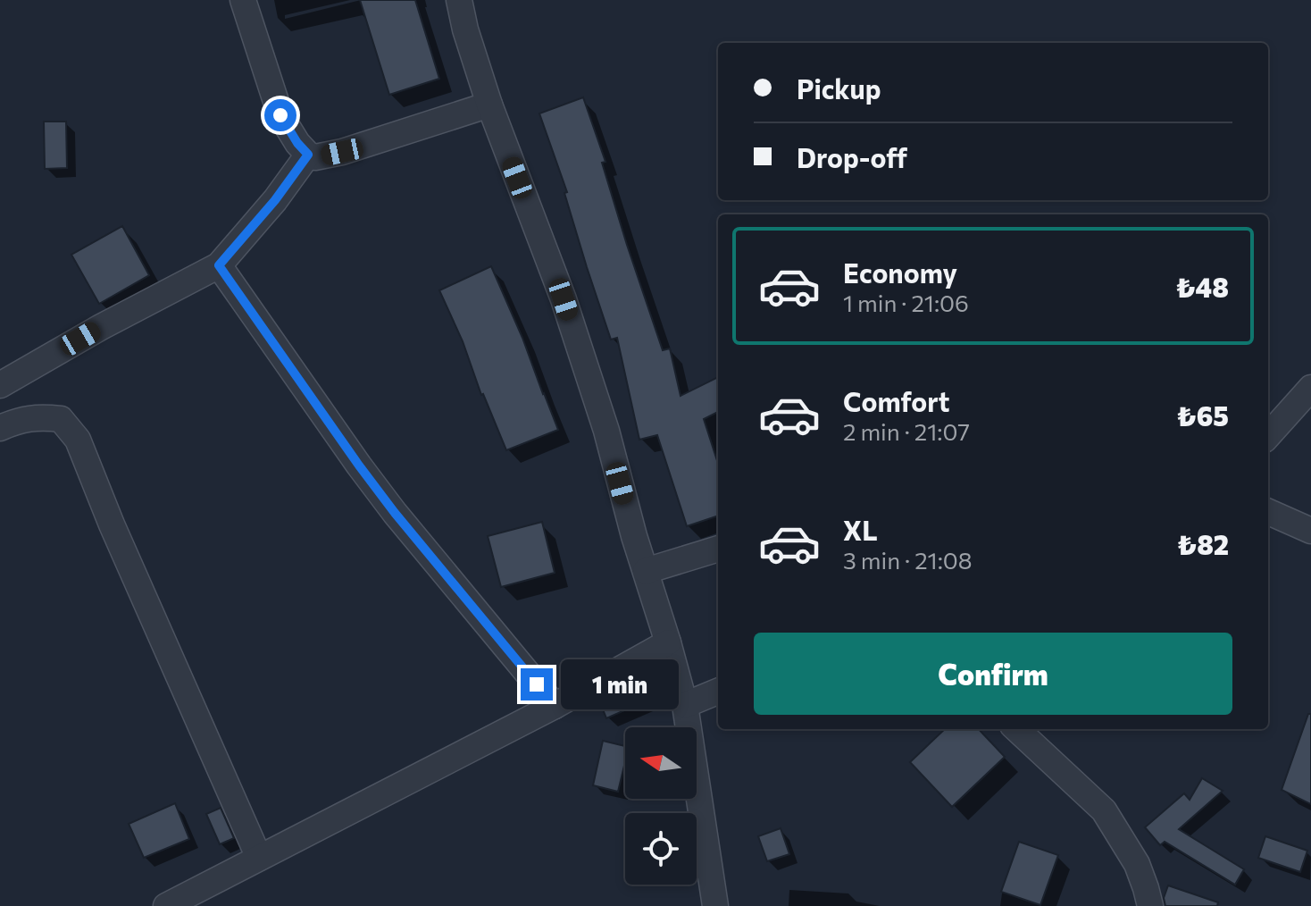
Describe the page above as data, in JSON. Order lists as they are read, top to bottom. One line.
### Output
{"north":"left","page":{"banner":["Pickup","Drop-off"],"list":[{"name":"Economy","note":"1 min · 21:06","value":"₺48"},{"name":"Comfort","note":"2 min · 21:07","value":"₺65"},{"name":"XL","note":"3 min · 21:08","value":"₺82"}],"buttons":"Confirm","bubble":"1 min"}}
